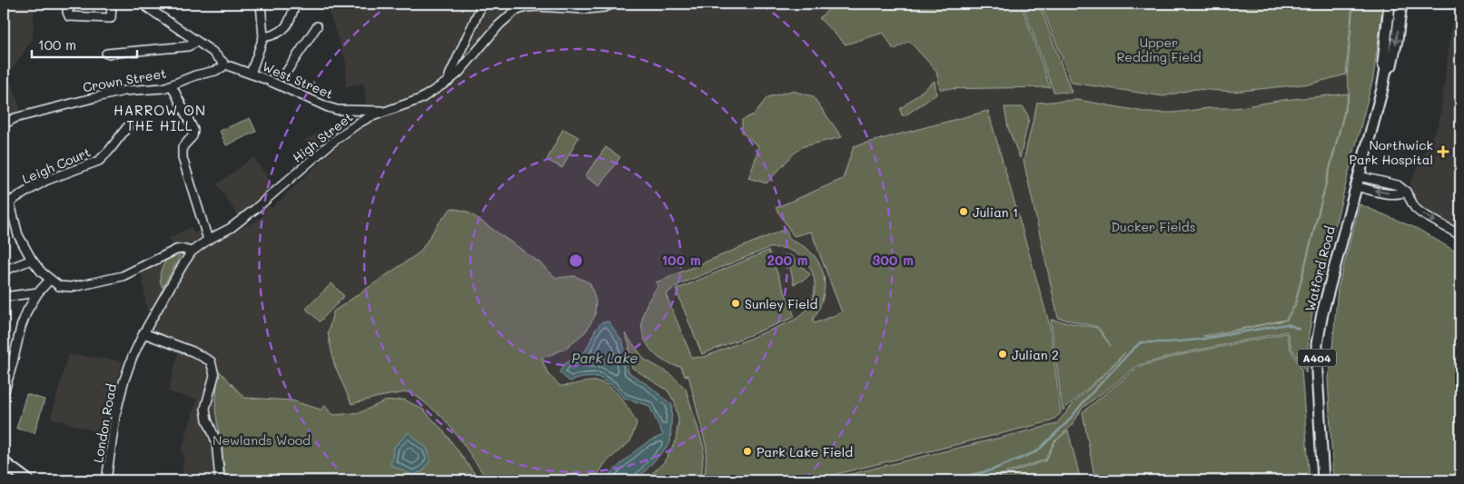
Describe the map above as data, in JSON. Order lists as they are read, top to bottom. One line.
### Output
{"streets":{"main road":["Watford Road","A404"],"street":["Crown Street","West Street","High Street","Leigh Court","London Road"]},"crossings":[["Crown Street","West Street"],["West Street","High Street"],["High Street","London Road"]],"districts":["HARROW ON THE HILL"],"water":["Park Lake"],"parks":["Upper Redding Field","Ducker Fields","Newlands Wood"],"places":{"health":["Northwick Park Hospital"],"other":["Julian 1","Sunley Field","Julian 2","Park Lake Field"]},"scale_bar":"100 m","rings":["100 m","200 m","300 m"]}
